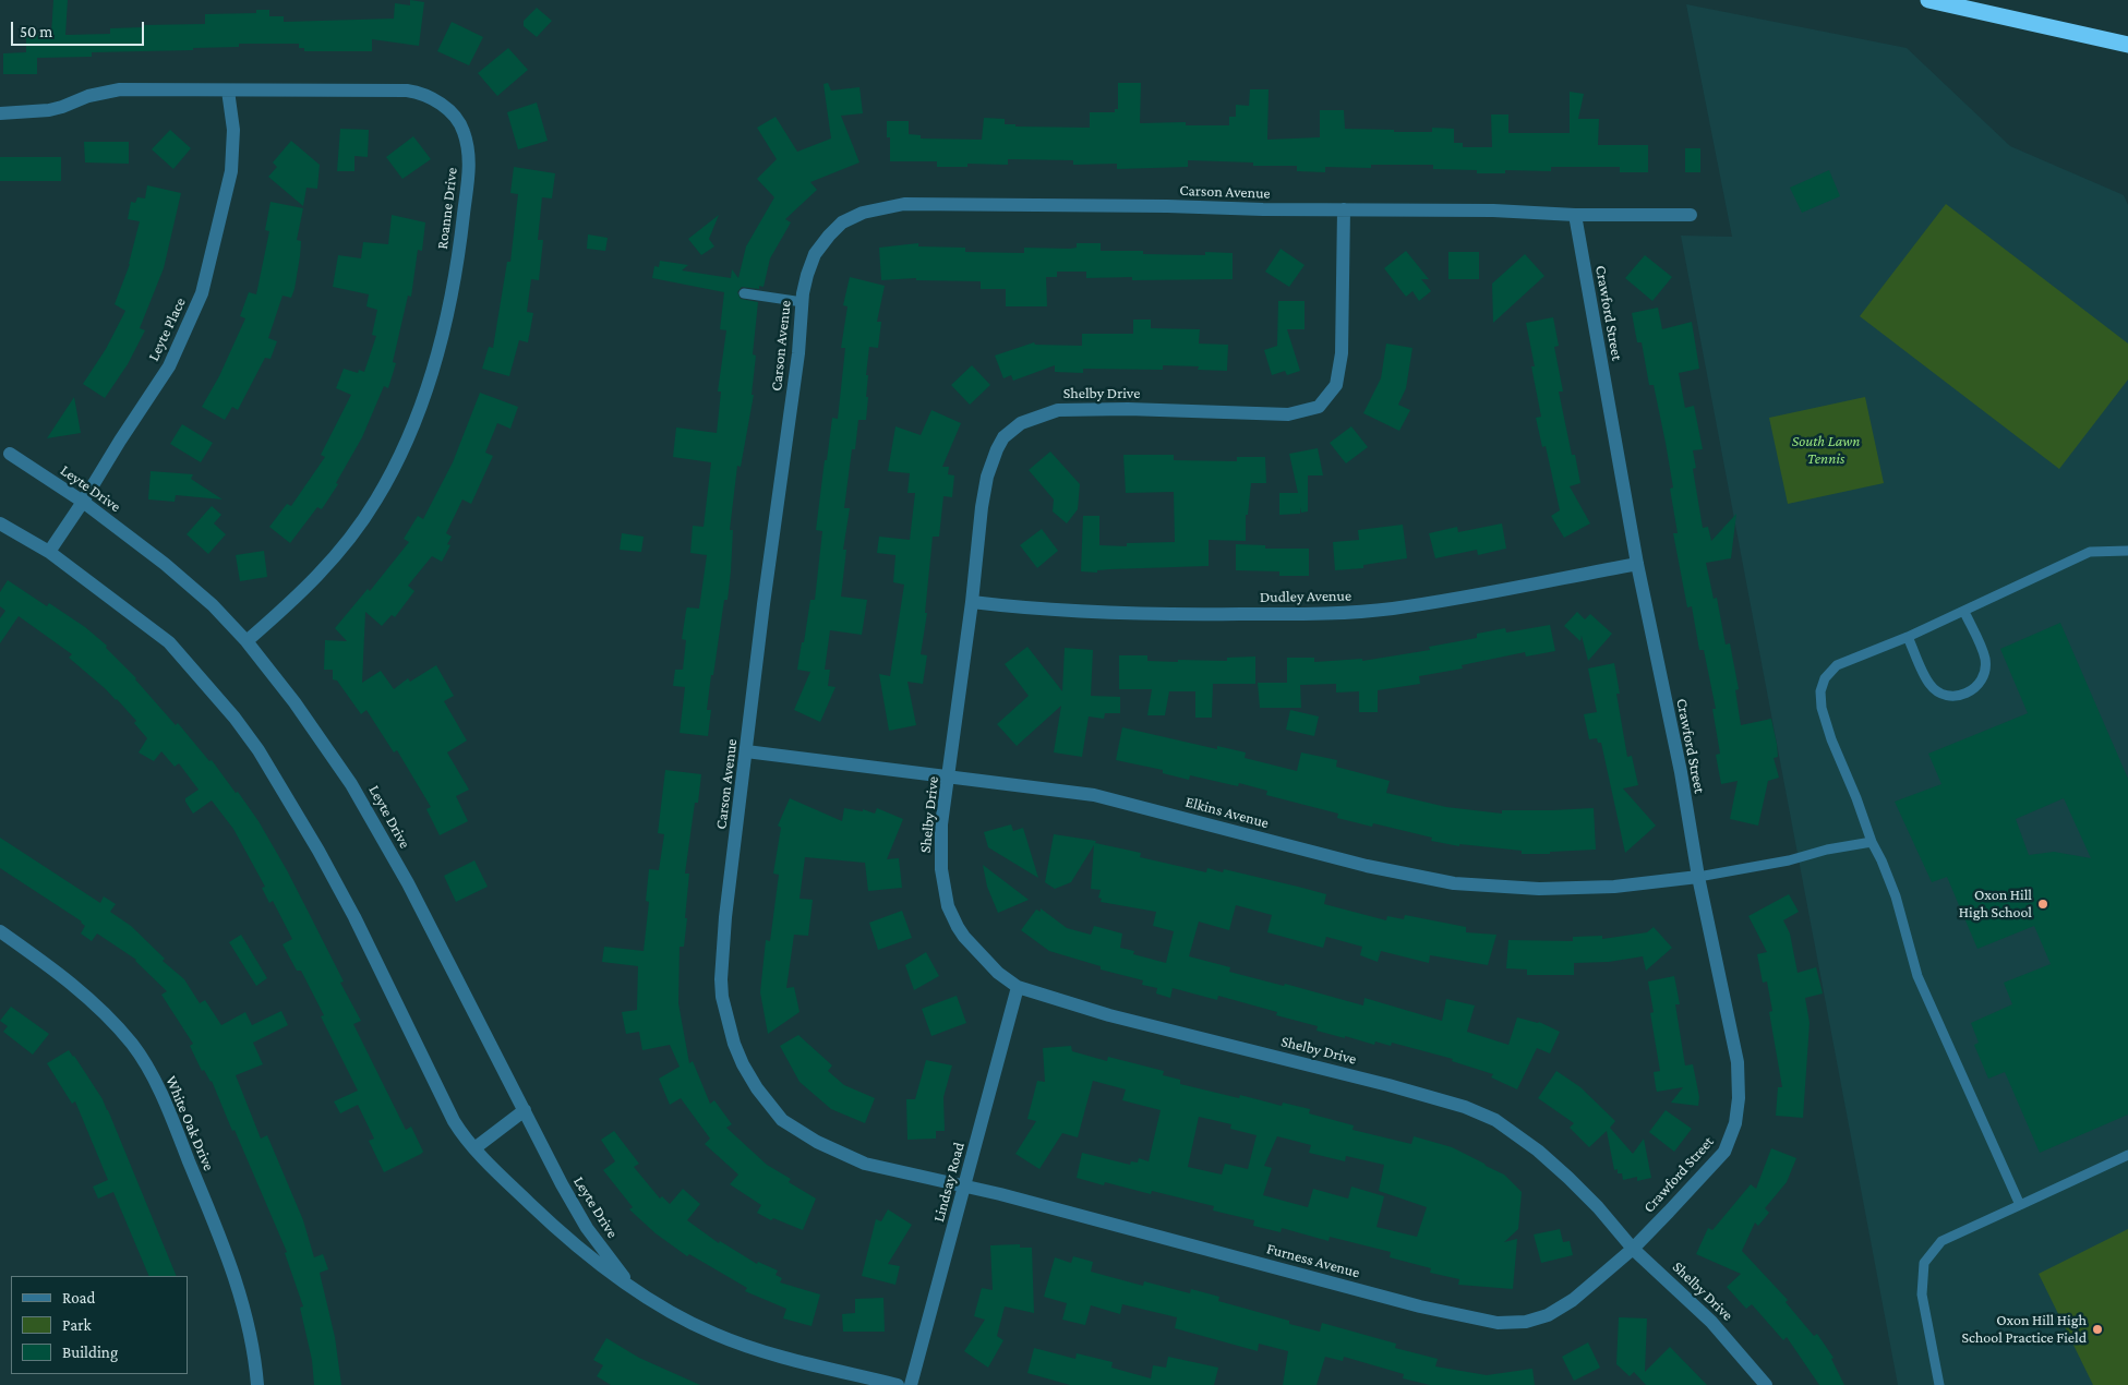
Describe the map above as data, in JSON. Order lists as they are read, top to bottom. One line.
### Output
{"streets":{"street":["Carson Avenue","Roanne Drive","Crawford Street","Leyte Place","Shelby Drive","Leyte Drive","Dudley Avenue","Elkins Avenue","White Oak Drive","Lindsay Road","Furness Avenue"]},"crossings":[["Carson Avenue","Crawford Street"],["Carson Avenue","Shelby Drive"],["Carson Avenue","Elkins Avenue"],["Carson Avenue","Lindsay Road"],["Carson Avenue","Furness Avenue"],["Roanne Drive","Leyte Place"],["Roanne Drive","Leyte Drive"],["Crawford Street","Shelby Drive"],["Crawford Street","Dudley Avenue"],["Crawford Street","Elkins Avenue"],["Crawford Street","Furness Avenue"],["Leyte Place","Leyte Drive"],["Shelby Drive","Dudley Avenue"],["Shelby Drive","Elkins Avenue"],["Shelby Drive","Lindsay Road"],["Shelby Drive","Furness Avenue"],["Lindsay Road","Furness Avenue"]],"parks":["South Lawn Tennis"],"places":["Oxon Hill High School","Oxon Hill High School Practice Field"],"legend":["Road","Park","Building"],"scale_bar":"50 m"}
